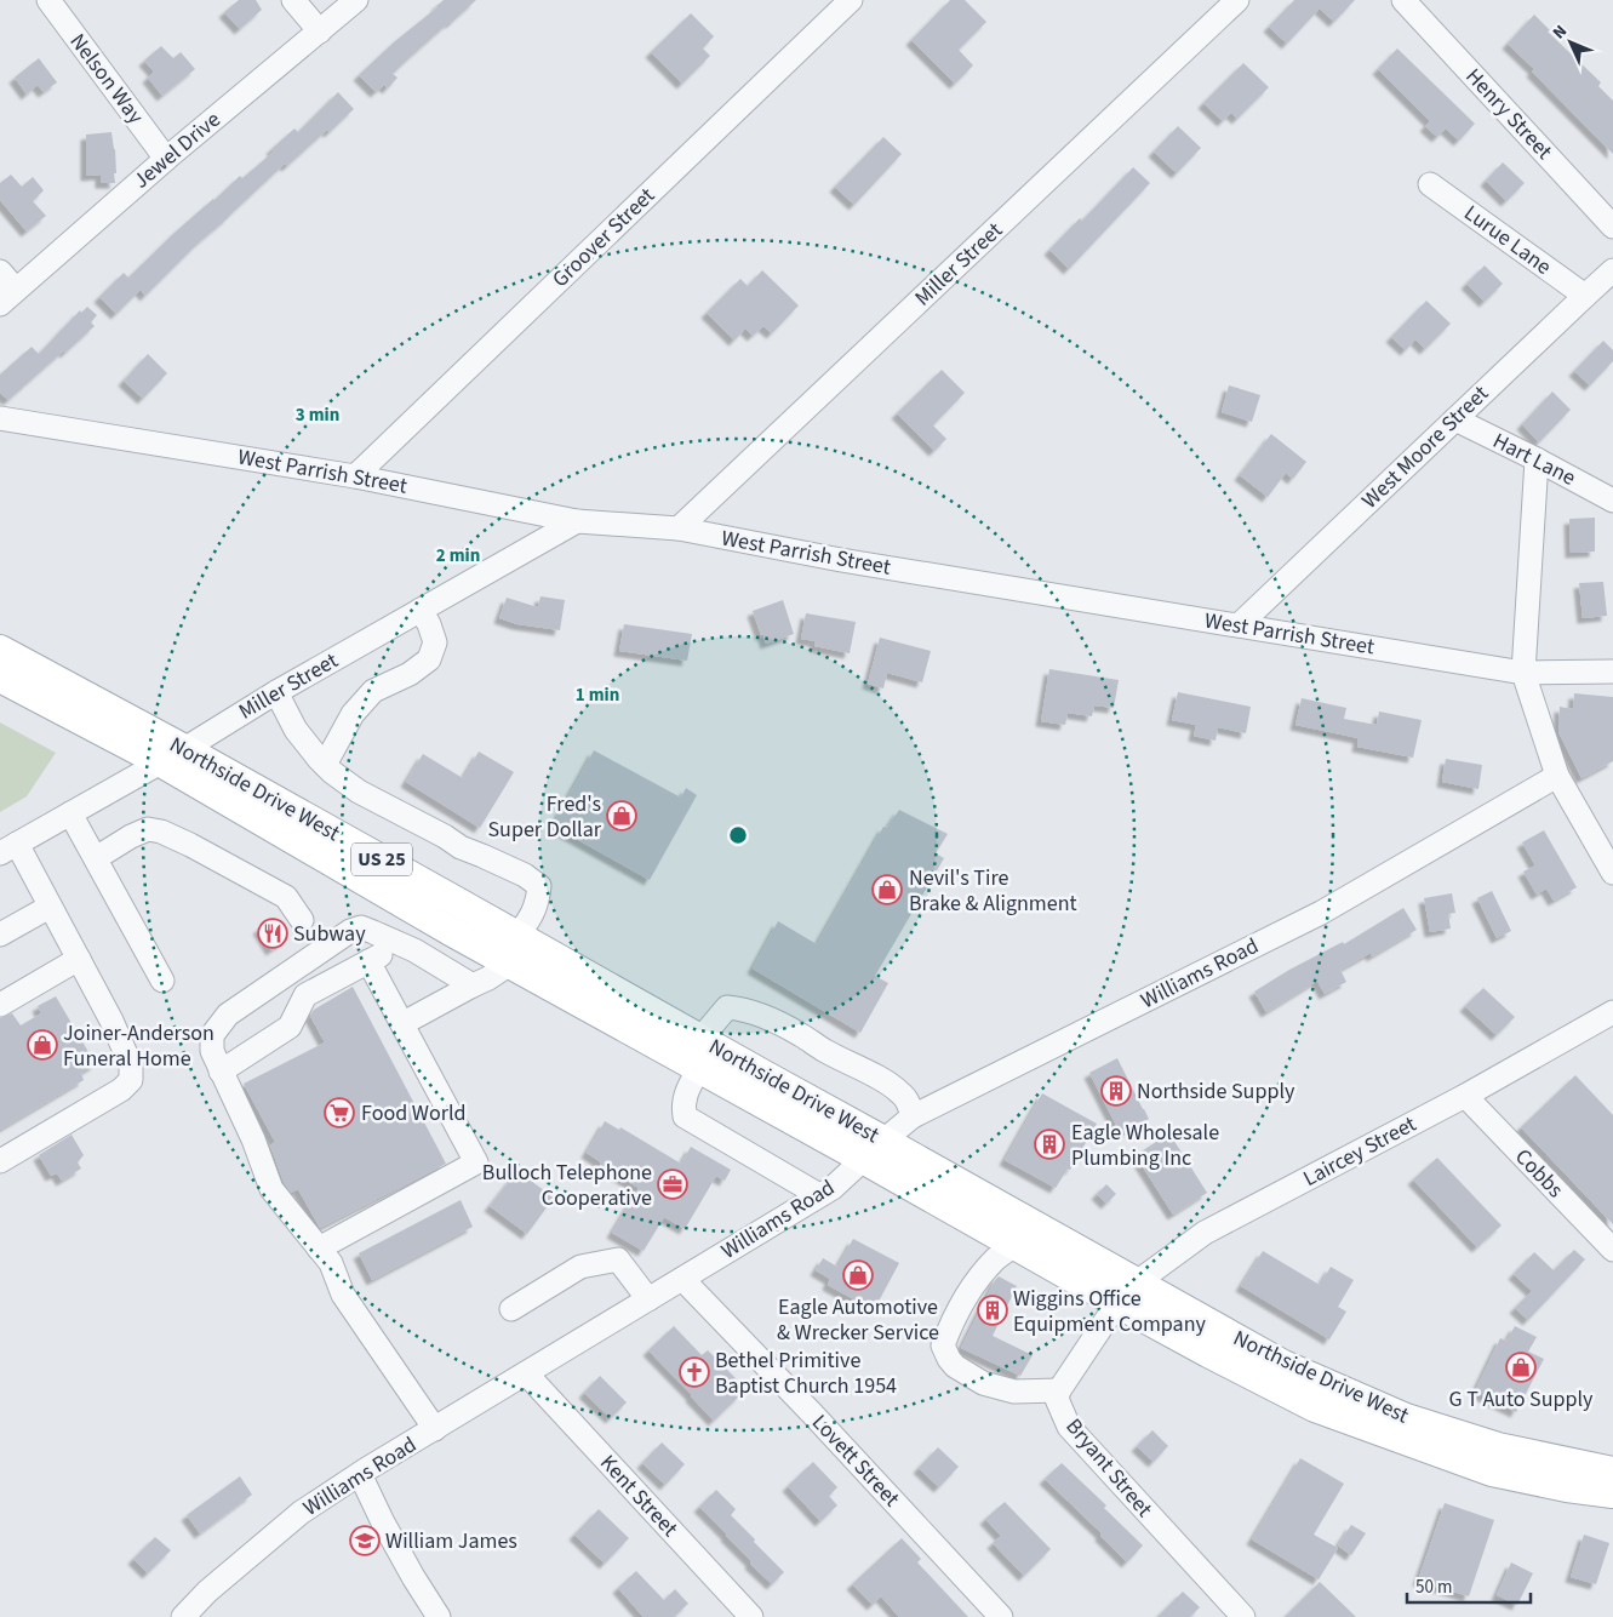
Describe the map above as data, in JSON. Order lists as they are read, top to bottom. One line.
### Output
{"streets":{"main road":["Northside Drive West","US 25"],"street":["Nelson Way","Henry Street","Jewel Drive","Groover Street","Lurue Lane","Miller Street","West Moore Street","Hart Lane","West Parrish Street","Williams Road","Laircey Street","Cobbs","Lovett Street","Bryant Street","Kent Street"]},"crossings":[["Nelson Way","Jewel Drive"],["Groover Street","West Parrish Street"],["Lurue Lane","West Moore Street"],["Miller Street","West Parrish Street"],["Miller Street","Northside Drive West"],["West Moore Street","Hart Lane"],["West Moore Street","West Parrish Street"],["Northside Drive West","Williams Road"],["Northside Drive West","Laircey Street"],["Northside Drive West","Bryant Street"],["Williams Road","Lovett Street"],["Williams Road","Kent Street"],["Laircey Street","Cobbs"],["Laircey Street","Bryant Street"]],"places":{"shop":["Fred's Super Dollar","Nevil's Tire Brake & Alignment","Joiner-Anderson Funeral Home","Eagle Automotive & Wrecker Service","G T Auto Supply"],"restaurant":["Subway"],"building":["Northside Supply","Eagle Wholesale Plumbing Inc","Wiggins Office Equipment Company"],"supermarket":["Food World"],"office":["Bulloch Telephone Cooperative"],"church":["Bethel Primitive Baptist Church 1954"],"school or university":["William James"]},"scale_bar":"50 m","north":"top left","rings":["3 min","2 min","1 min"]}
